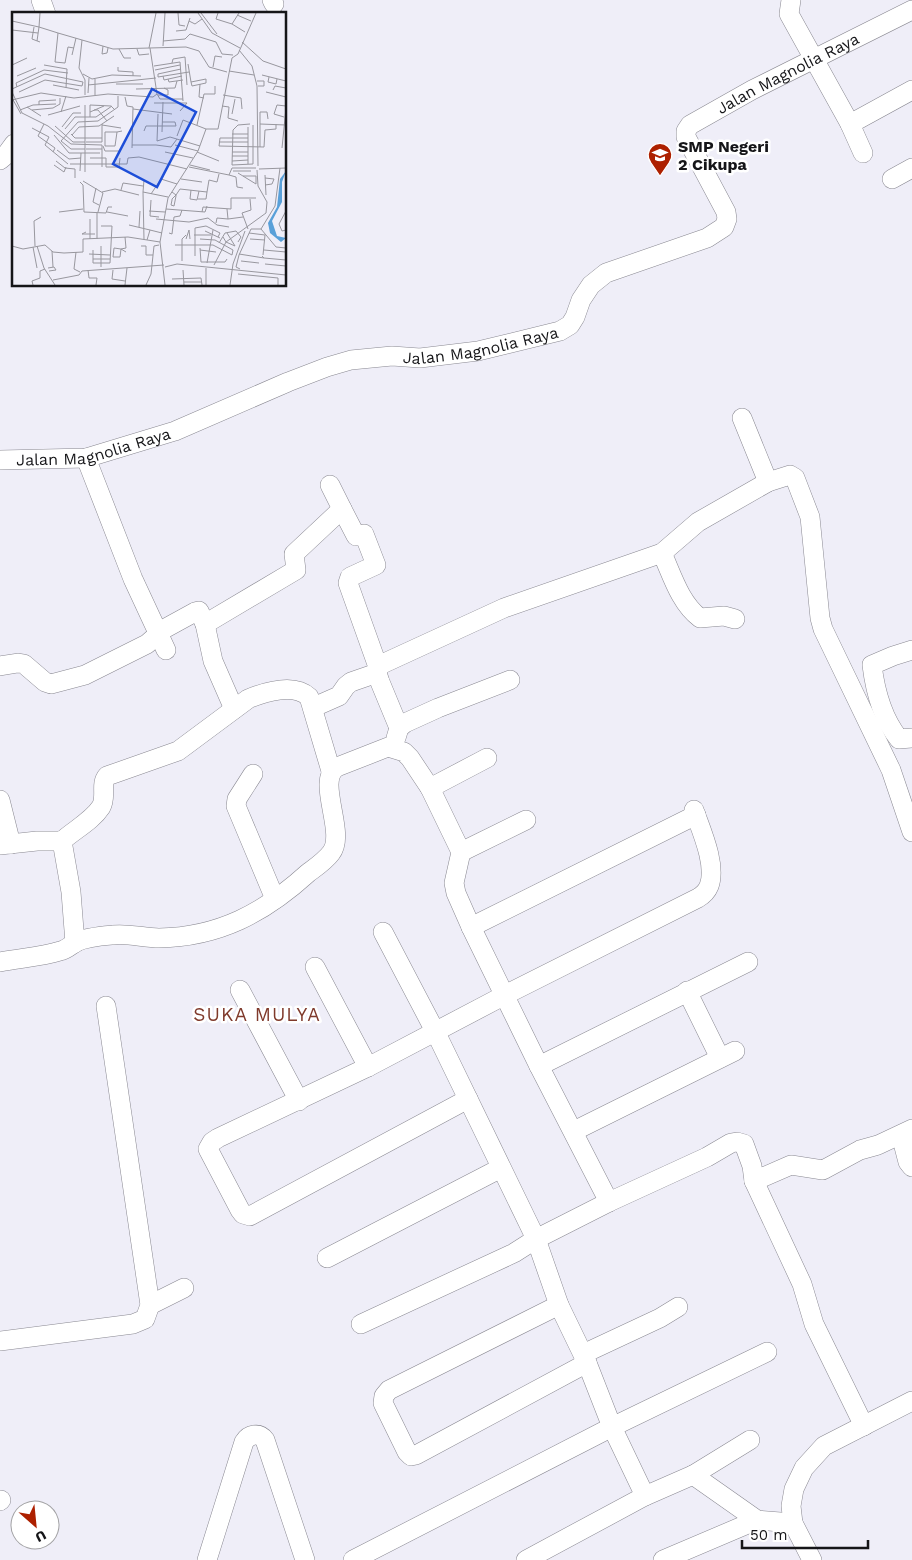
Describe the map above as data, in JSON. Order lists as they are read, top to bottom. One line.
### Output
{"streets":{"street":["Jalan Magnolia Raya"]},"districts":["SUKA MULYA"],"places":{"school or university":["SMP Negeri 2 Cikupa"]},"scale_bar":"50 m","north":"bottom right"}
